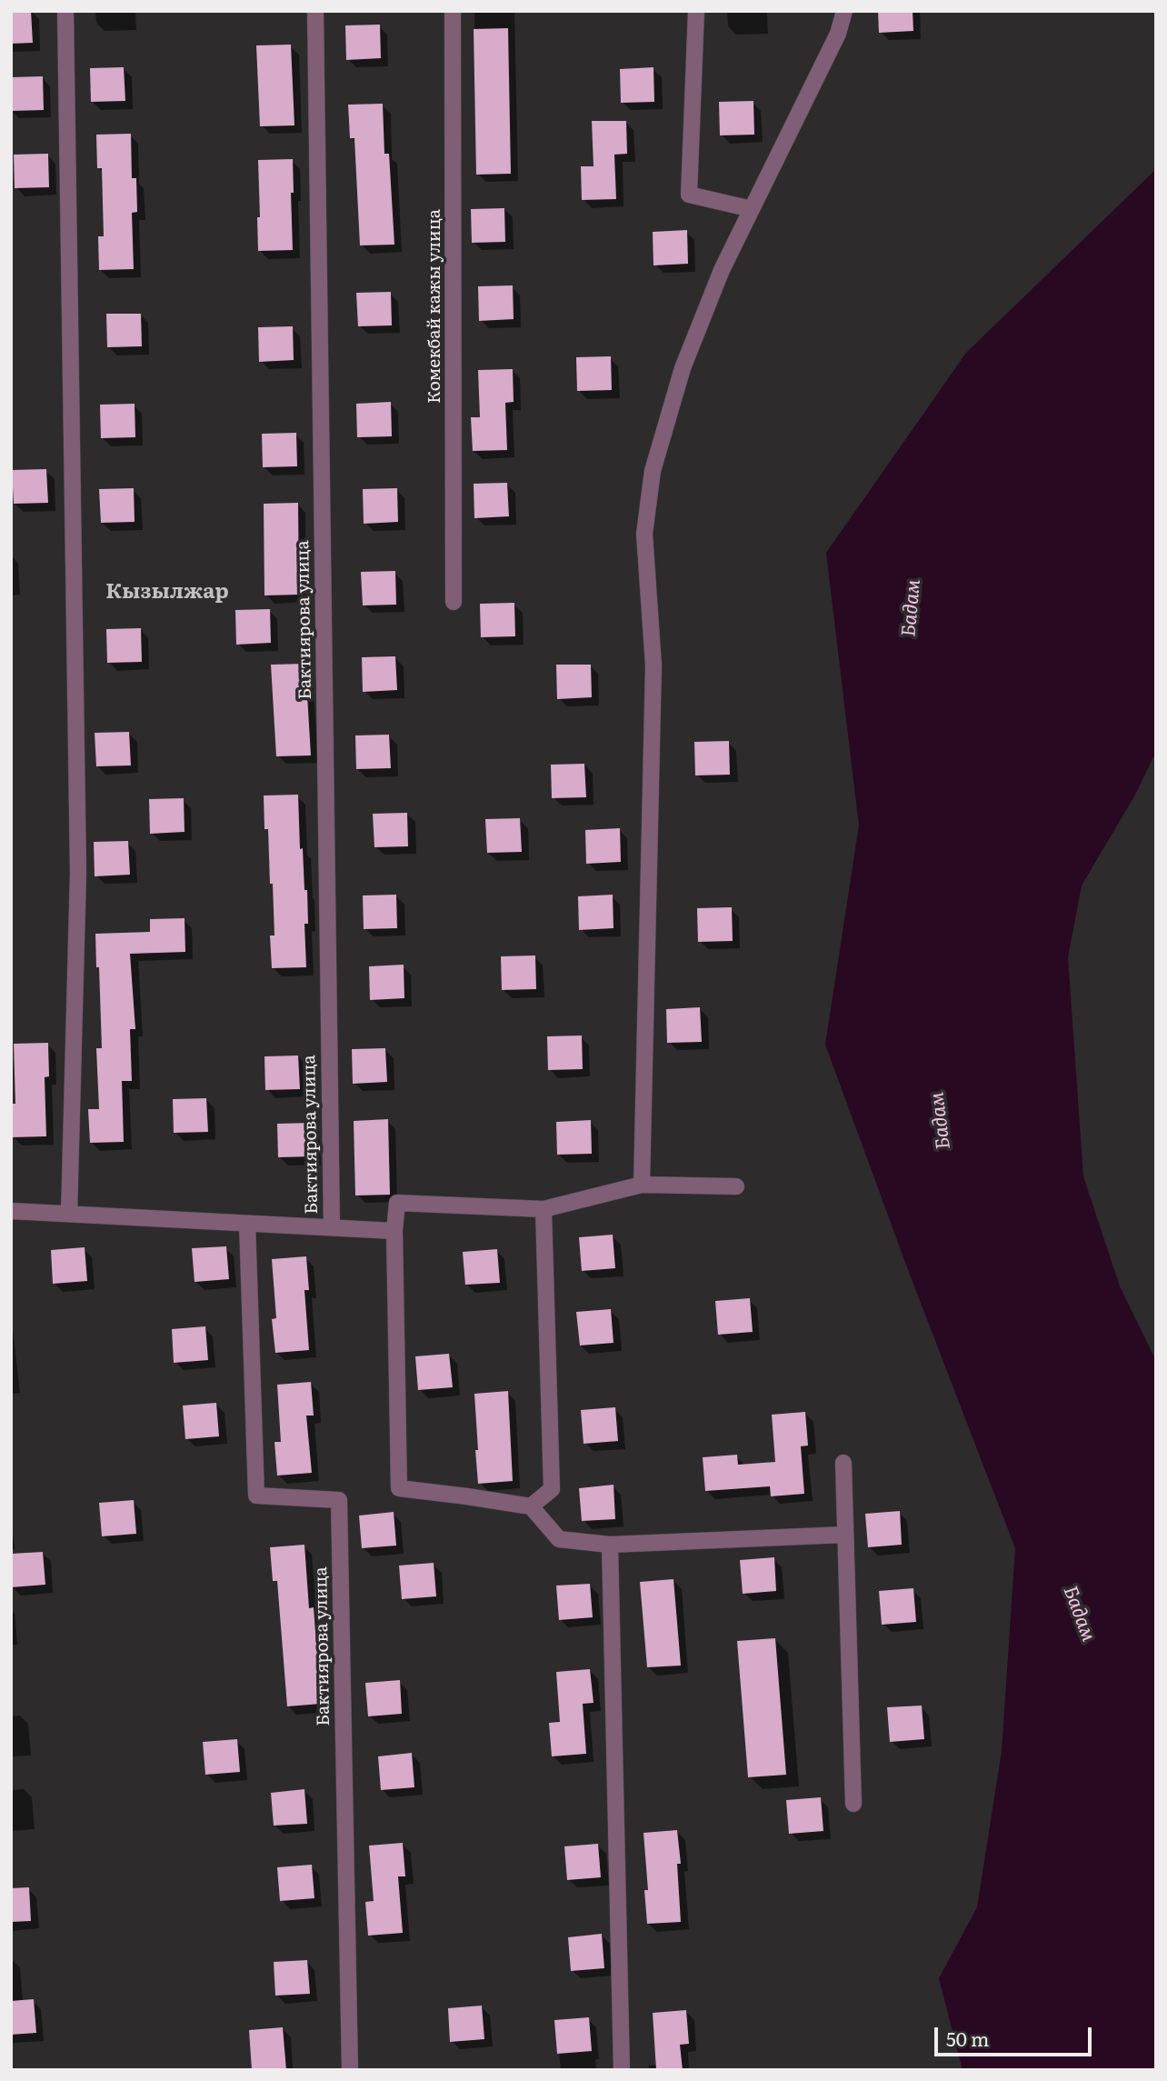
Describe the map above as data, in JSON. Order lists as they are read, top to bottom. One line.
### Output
{"streets":{"street":["Комекбай кажы улица","Бактиярова улица"]},"districts":["Кызылжар"],"water":["Бадам"],"scale_bar":"50 m"}
